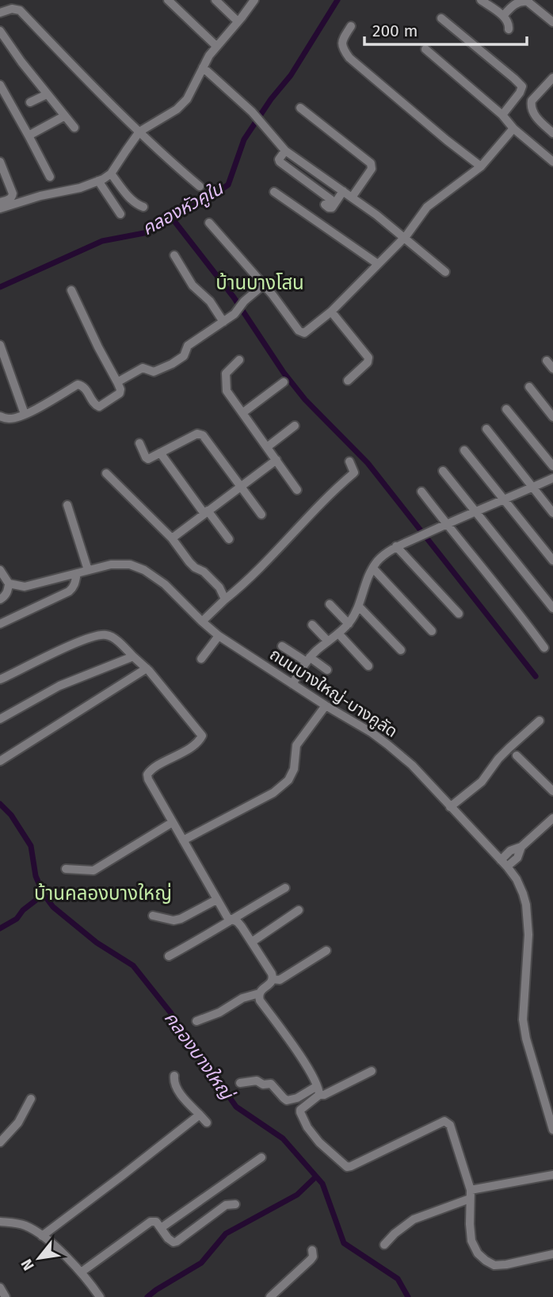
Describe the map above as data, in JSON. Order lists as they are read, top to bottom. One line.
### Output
{"streets":{"street":["ถนนบางใหญ่-บางคูลัด"]},"districts":["บ้านบางโสน","บ้านคลองบางใหญ่"],"water":["คลองหัวคูใน","คลองบางใหญ่"],"scale_bar":"200 m","north":"bottom left"}
